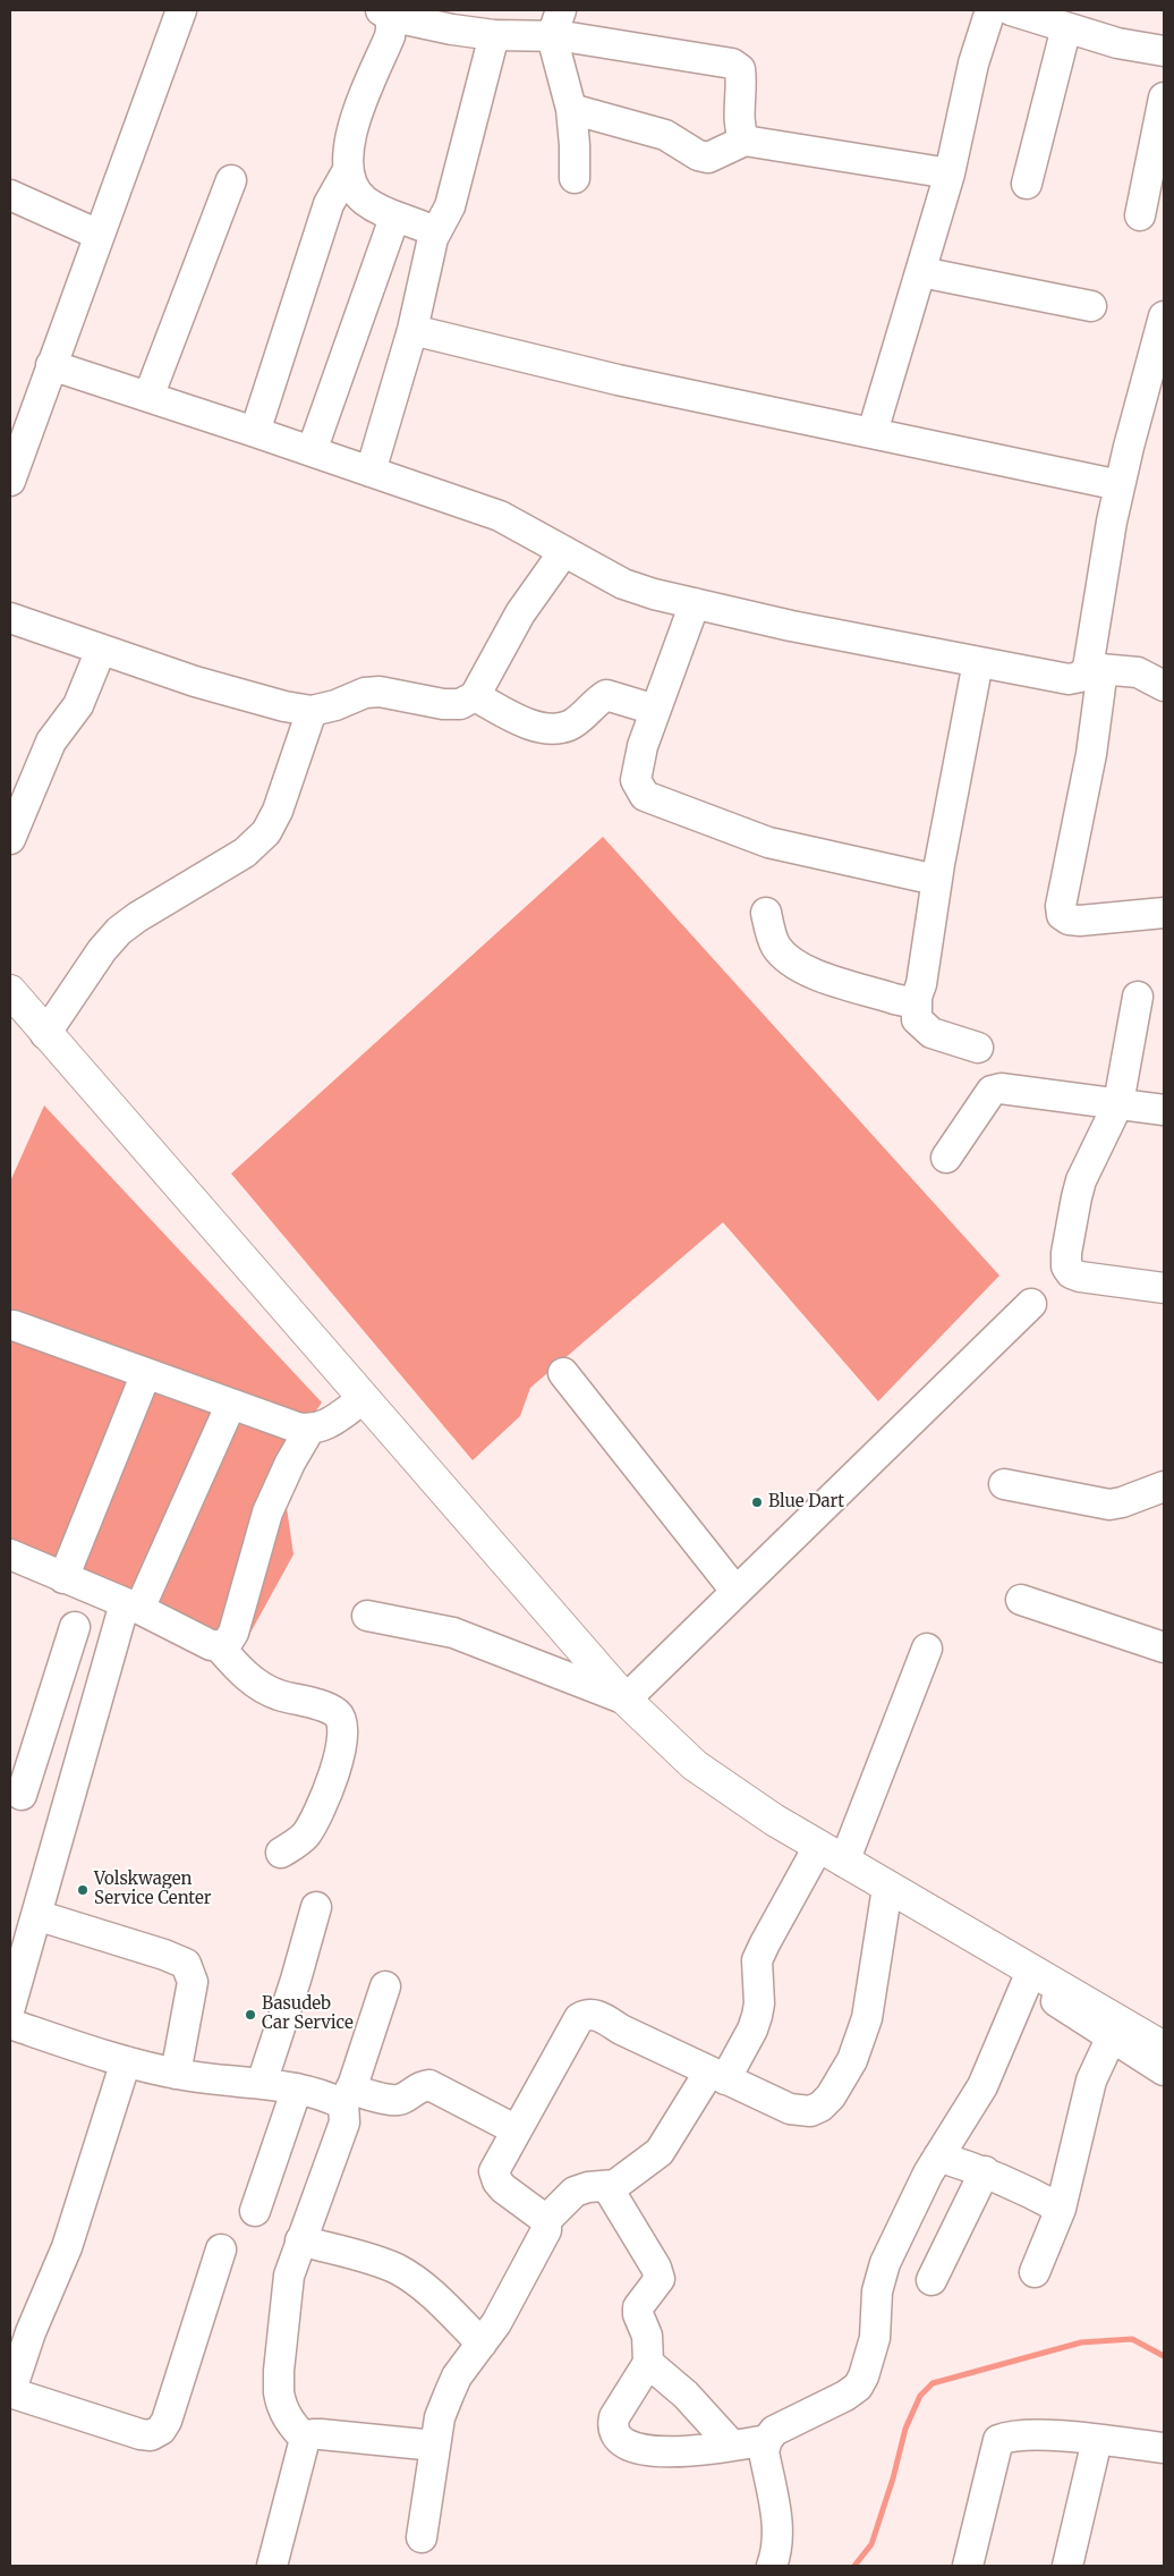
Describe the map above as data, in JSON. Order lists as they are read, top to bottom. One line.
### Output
{"places":["Blue Dart","Volskwagen Service Center","Basudeb Car Service"]}
